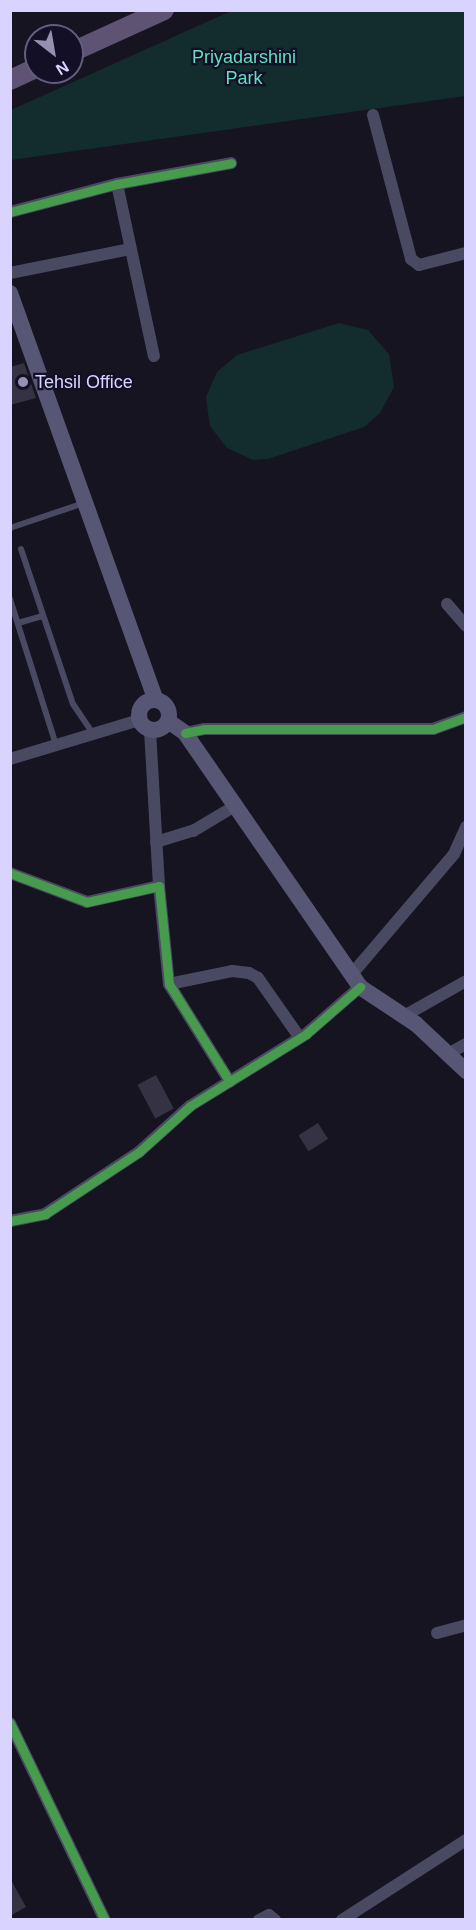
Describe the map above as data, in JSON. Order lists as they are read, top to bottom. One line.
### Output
{"parks":["Priyadarshini Park"],"places":["Tehsil Office"],"north":"bottom right"}
